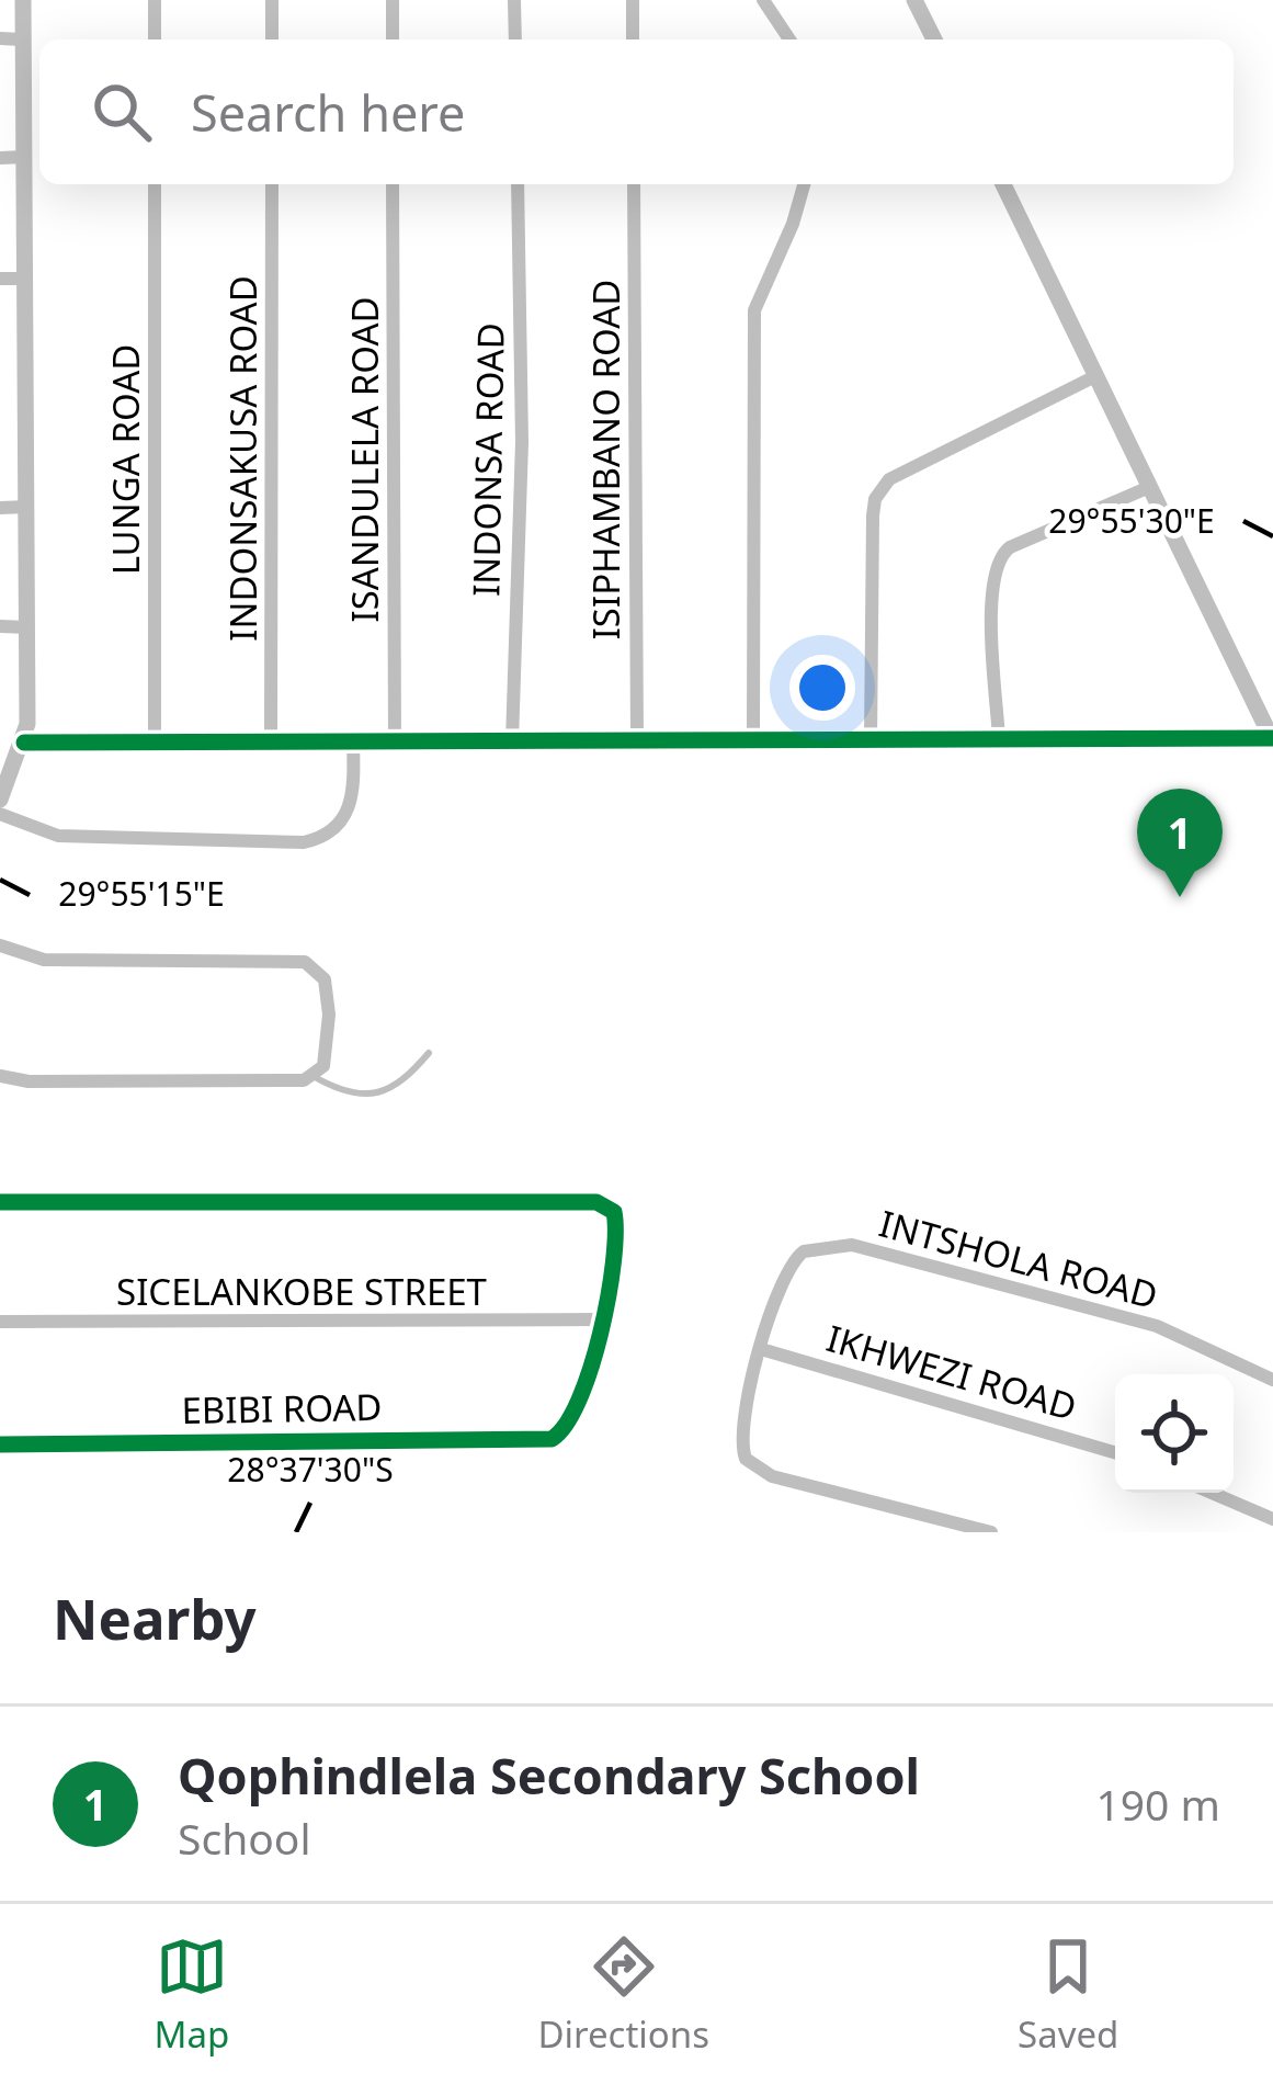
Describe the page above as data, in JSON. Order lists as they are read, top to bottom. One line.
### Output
{"streets":{"street":["INDONSAKUSA ROAD","LUNGA ROAD","ISANDULELA ROAD","INDONSA ROAD","ISIPHAMBANO ROAD","INTSHOLA ROAD","SICELANKOBE STREET","IKHWEZI ROAD","EBIBI ROAD"]},"crossings":[["INTSHOLA ROAD","IKHWEZI ROAD"],["SICELANKOBE STREET","EBIBI ROAD"]],"page":{"search":"Search here","pins":"1","heading":"Nearby","list":[{"mark":"1","name":"Qophindlela Secondary School","note":"School","value":"190 m"}],"nav":["Map","Directions","Saved"]},"coordinates":["29°55'30\"E","29°55'15\"E","28°37'30\"S"]}
